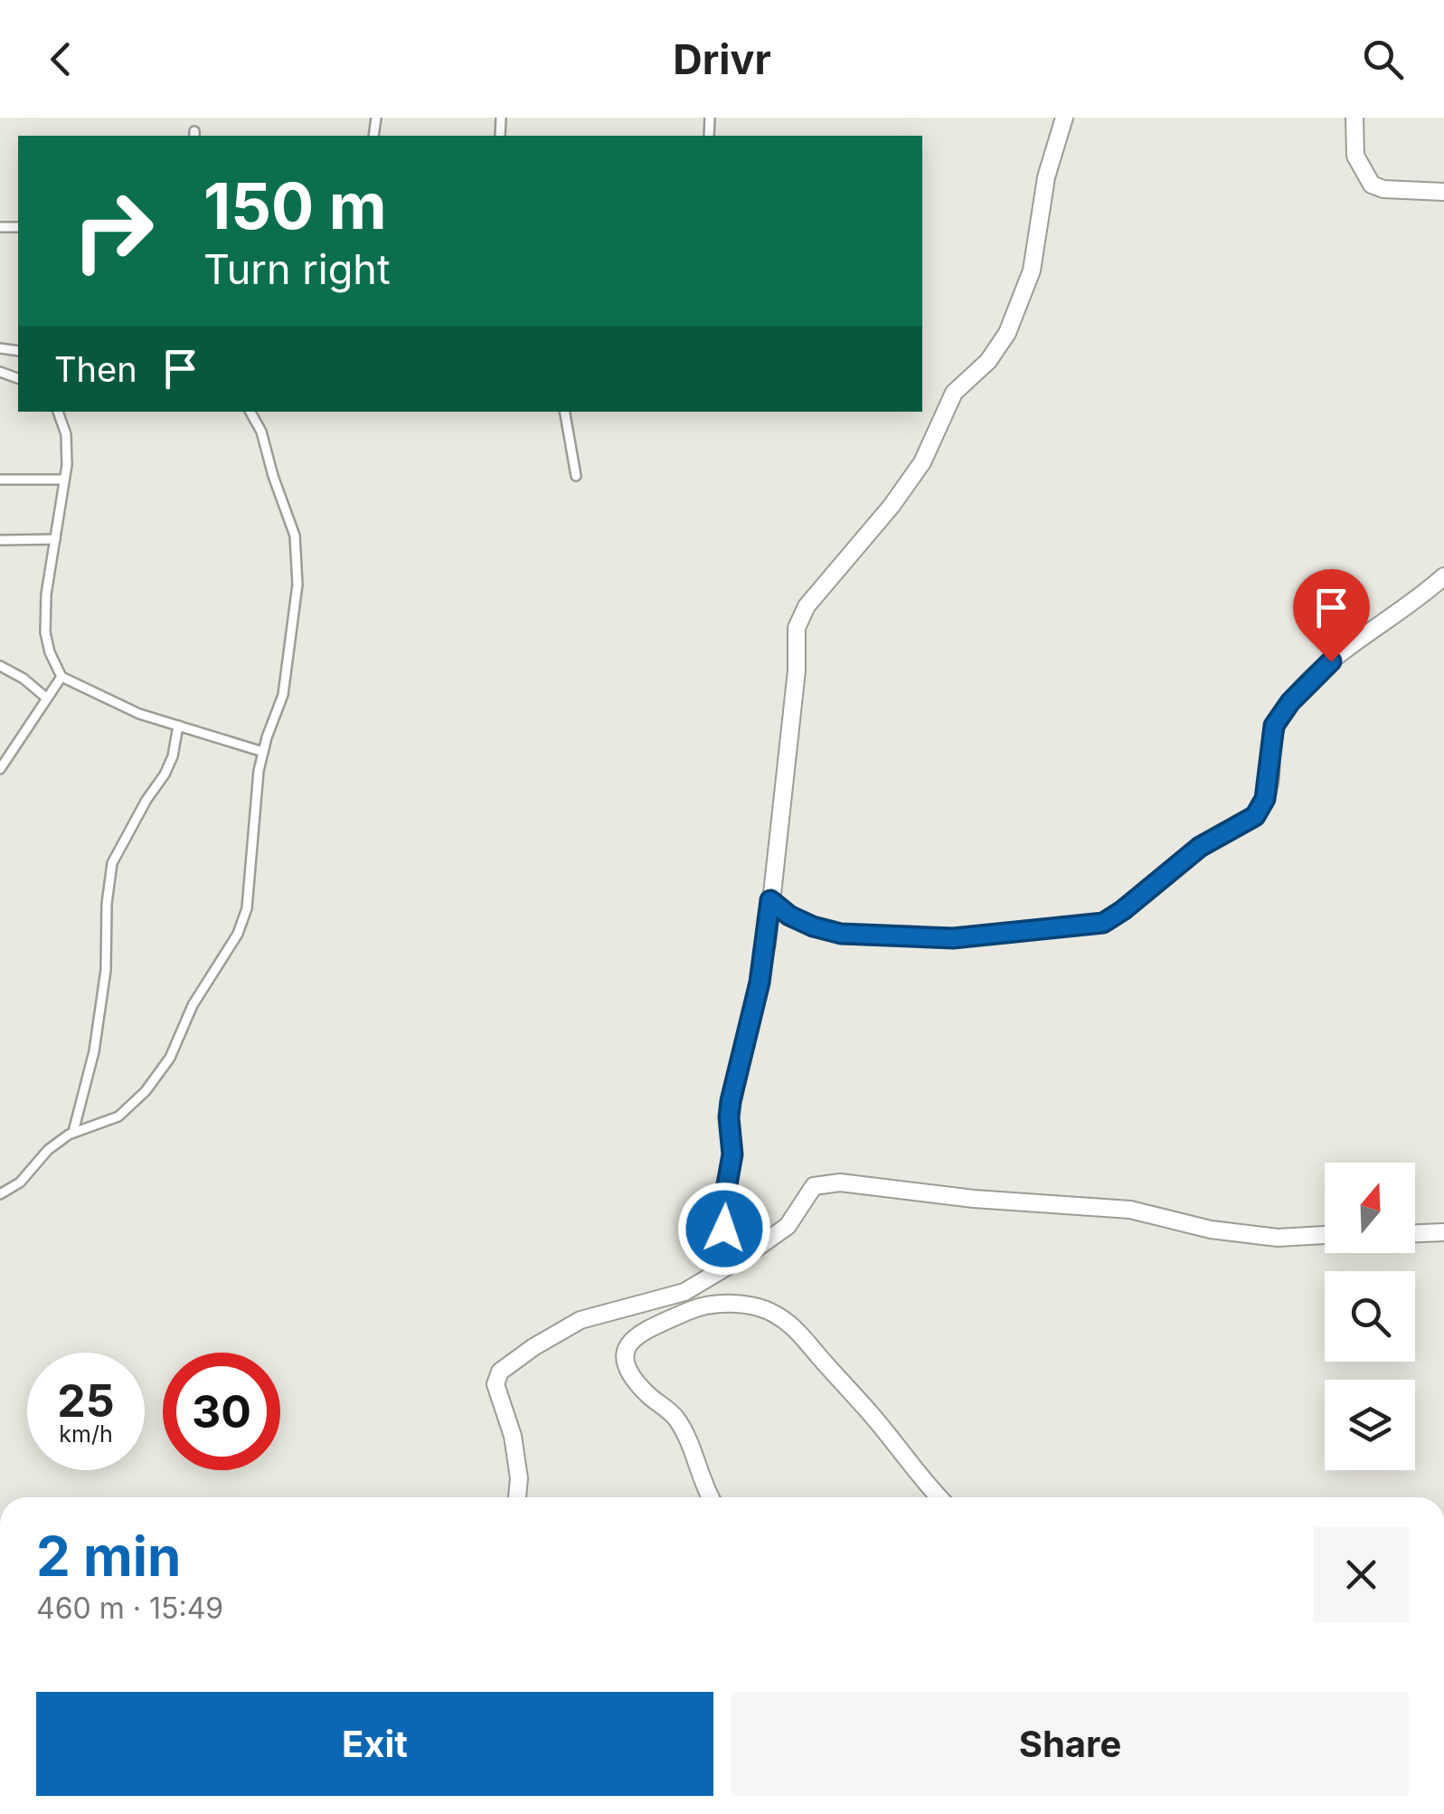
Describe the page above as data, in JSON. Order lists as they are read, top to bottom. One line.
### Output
{"north":"top","page":{"header":"Drivr","turn":["150 m","Turn right"],"then":"Then","speed":"25 km/h","limit":"30","heading":["2 min","460 m · 15:49"],"buttons":["Exit","Share"]}}
